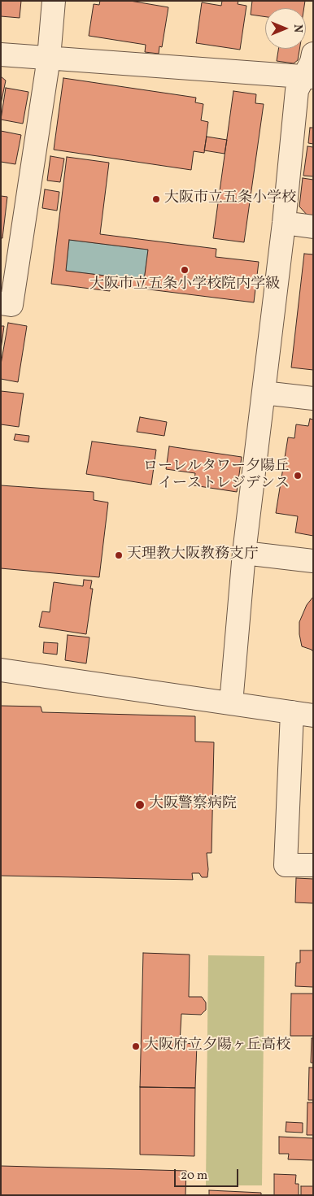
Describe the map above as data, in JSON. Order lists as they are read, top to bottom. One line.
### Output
{"places":["大阪市立五条小学校","大阪市立五条小学校院内学級","ローレルタワー夕陽丘 イーストレジデンス","天理教大阪教務支庁","大阪警察病院","大阪府立夕陽ヶ丘高校"],"scale_bar":"20 m","north":"right"}
